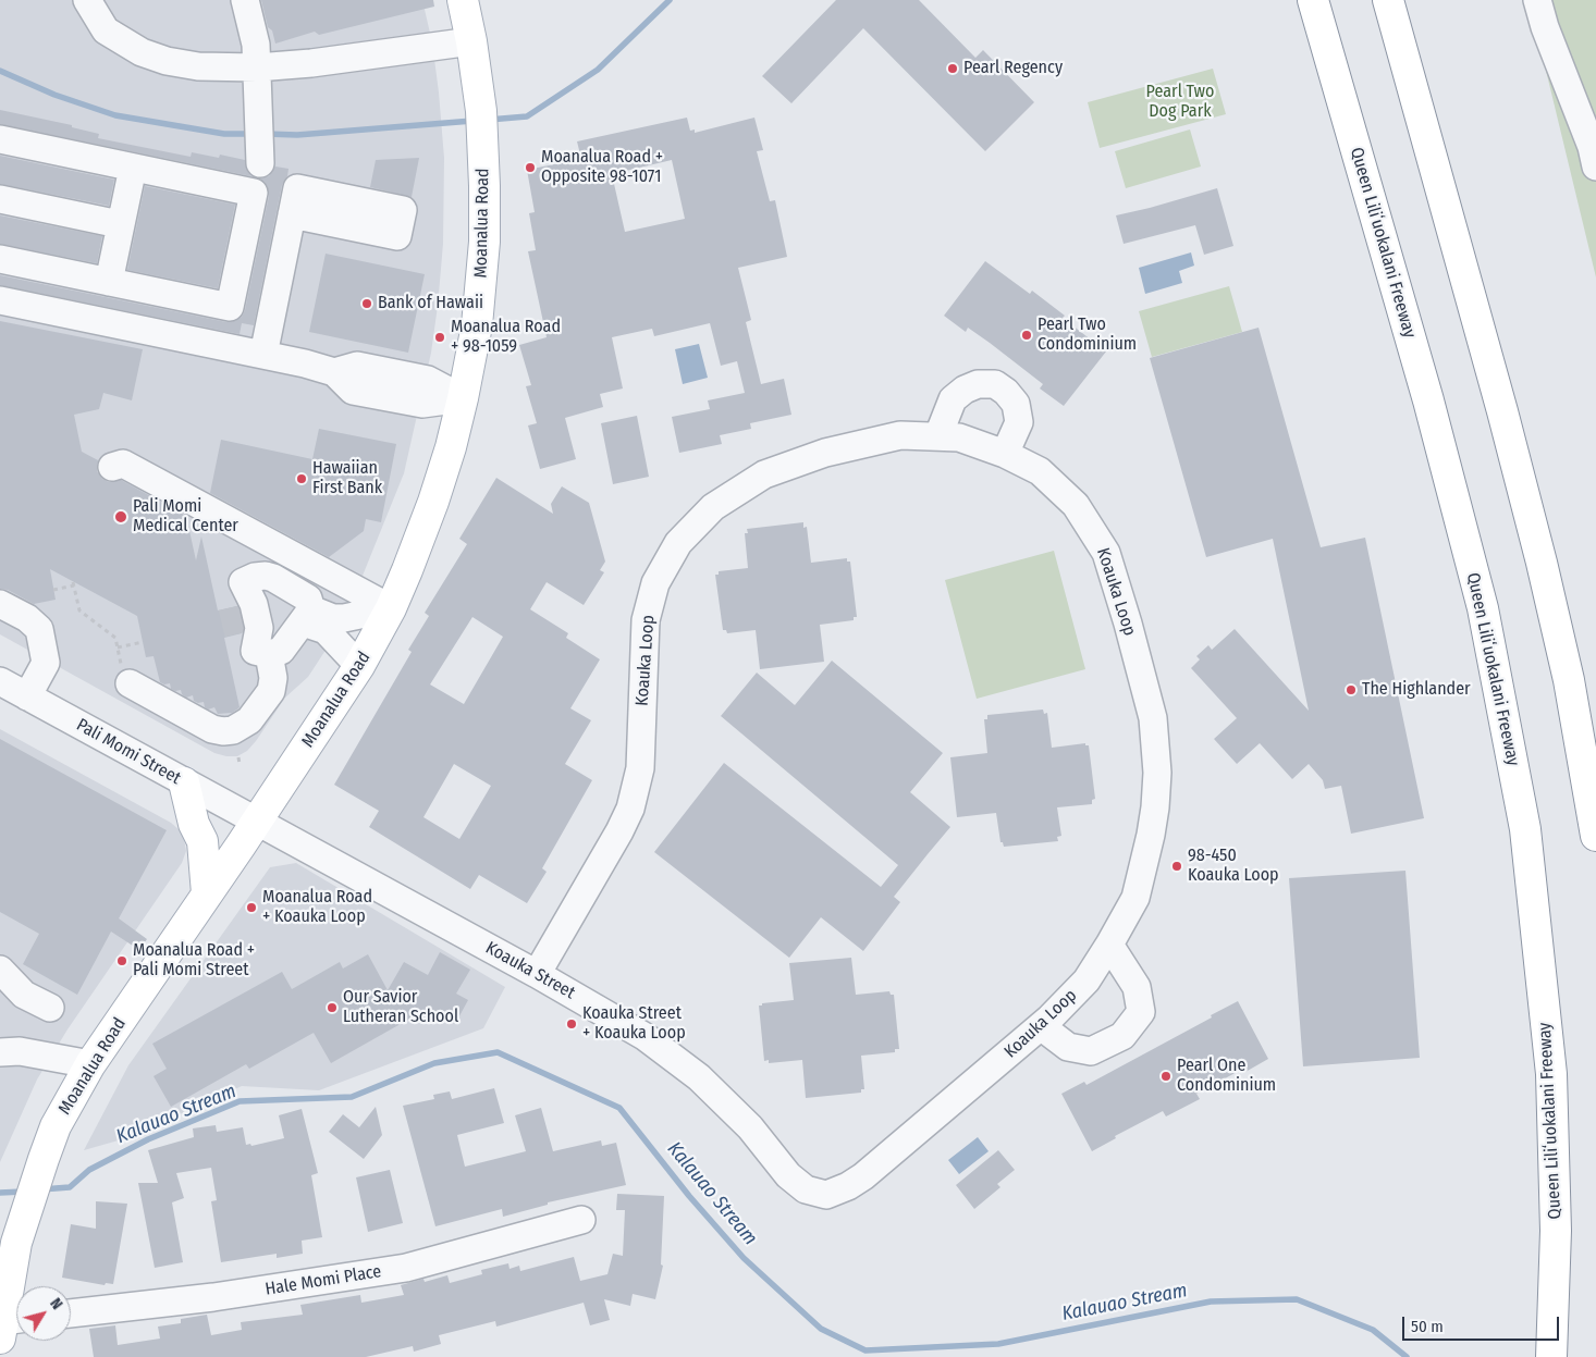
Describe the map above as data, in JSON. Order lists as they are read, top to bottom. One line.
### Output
{"streets":{"main road":["Moanalua Road","Queen Liliʻuokalani Freeway"],"street":["Koauka Loop","Pali Momi Street","Koauka Street","Hale Momi Place"]},"crossings":[["Moanalua Road","Pali Momi Street"],["Moanalua Road","Koauka Street"],["Koauka Loop","Koauka Street"],["Pali Momi Street","Koauka Street"]],"water":["Kalauao Stream"],"parks":["Pearl Two Dog Park"],"places":["Pearl Regency","Moanalua Road + Opposite 98-1071","Bank of Hawaii","Pearl Two Condominium","Moanalua Road + 98-1059","Hawaiian First Bank","Pali Momi Medical Center","The Highlander","98-450 Koauka Loop","Moanalua Road + Koauka Loop","Moanalua Road + Pali Momi Street","Our Savior Lutheran School","Koauka Street + Koauka Loop","Pearl One Condominium"],"scale_bar":"50 m","north":"top right"}
